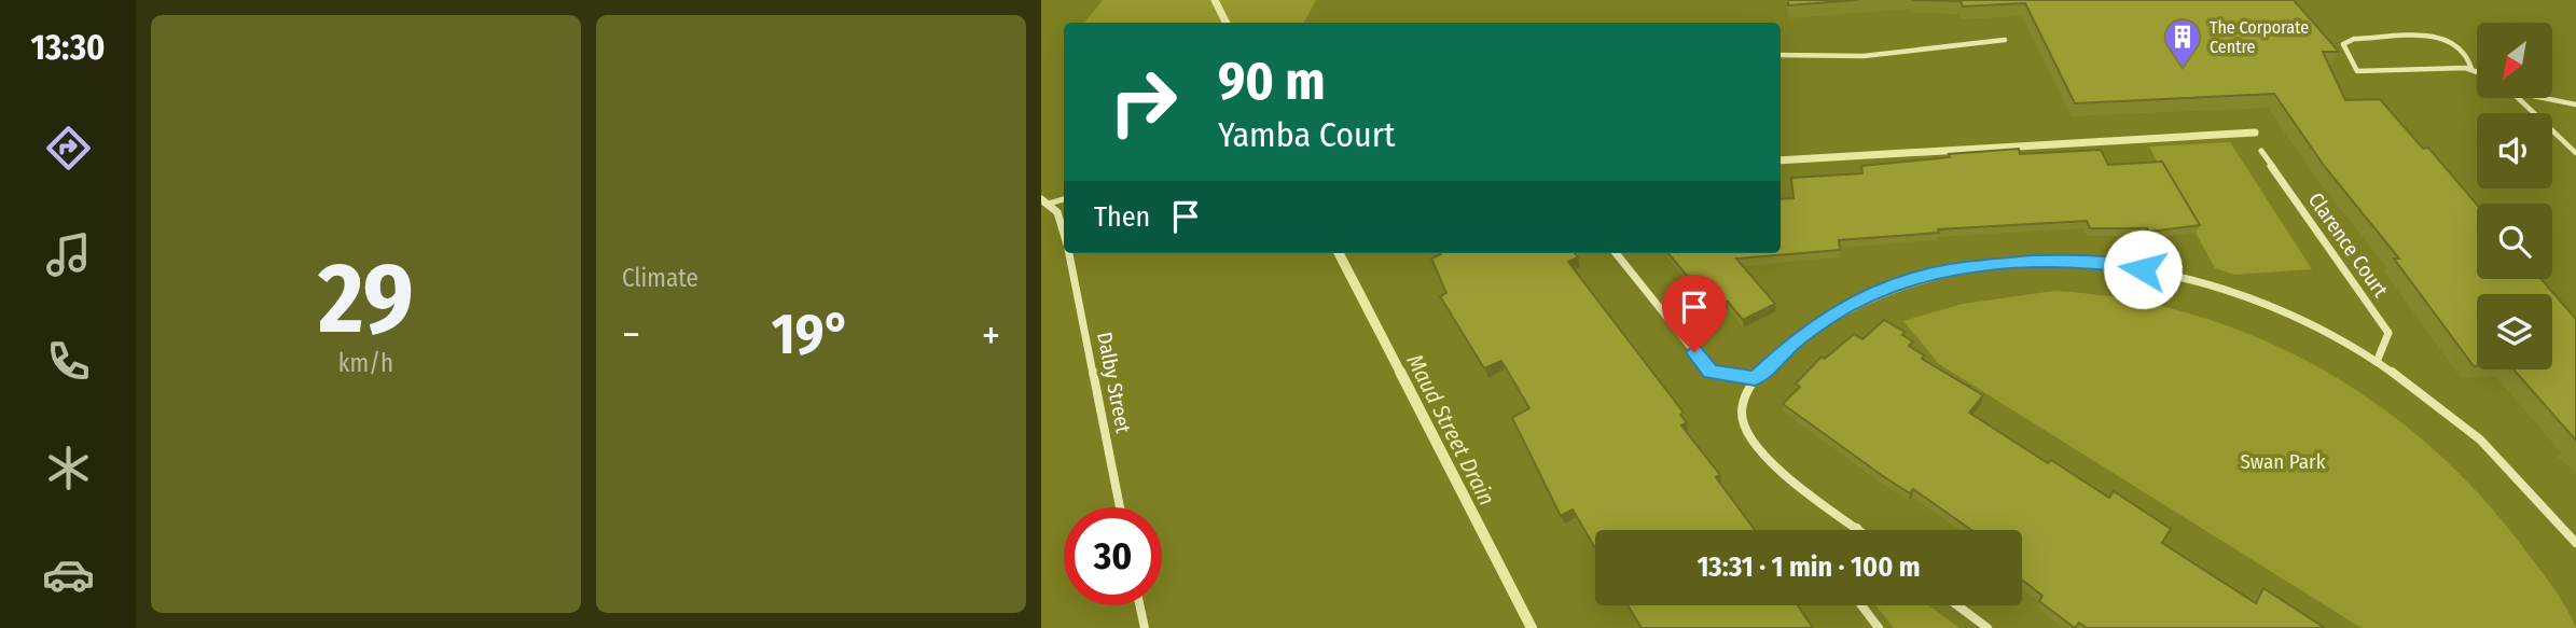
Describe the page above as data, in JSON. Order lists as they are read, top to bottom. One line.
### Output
{"streets":{"street":["Clarence Court","Dalby Street"]},"water":["Maud Street Drain"],"parks":["Swan Park"],"places":{"building":["The Corporate Centre"]},"north":"bottom left","page":{"tabs":"13:30","tile":[["29","km/h"],"Climate"],"turn":["90 m","Yamba Court"],"then":"Then","heat":["−","19°","+"],"limit":"30","trip":"13:31 · 1 min · 100 m"}}
